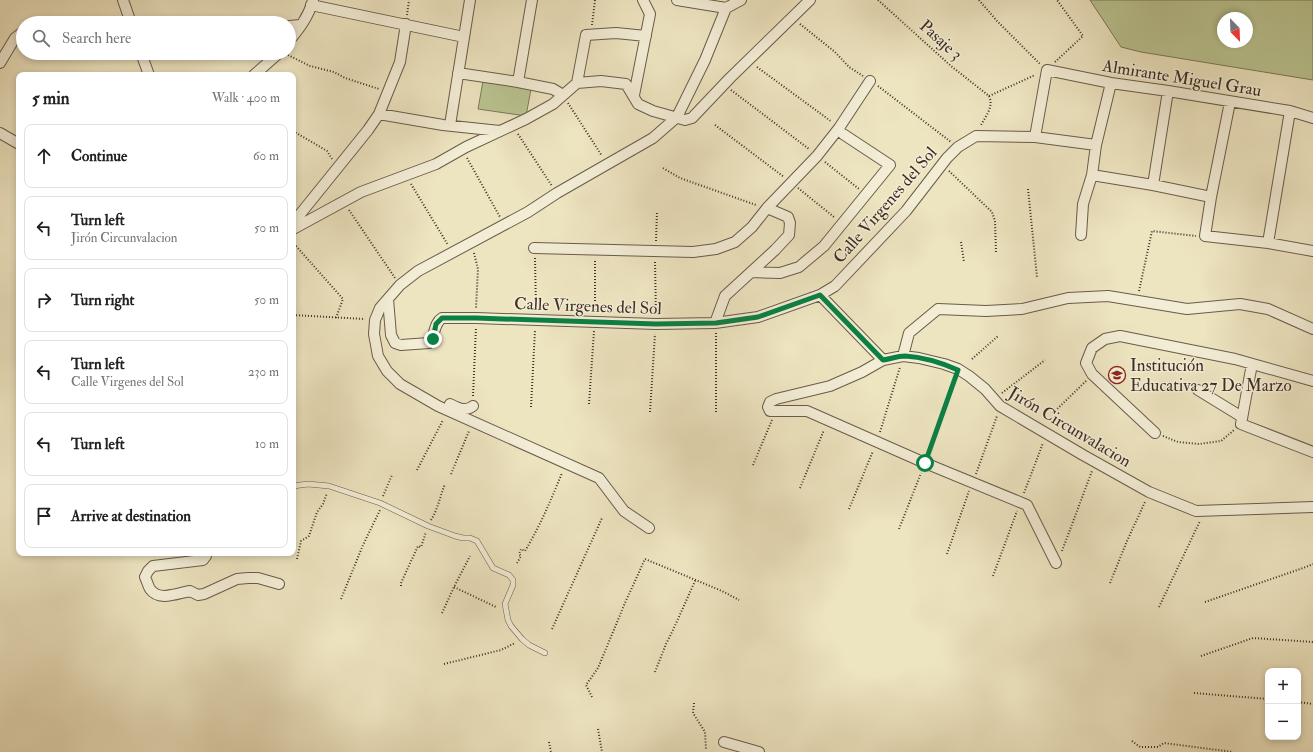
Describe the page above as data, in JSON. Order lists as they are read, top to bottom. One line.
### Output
{"streets":{"street":["Almirante Miguel Grau","Calle Virgenes del Sol","Jirón Circunvalacion"],"path":["Pasaje 3"]},"places":{"school or university":["Institución Educativa 27 De Marzo"]},"north":"bottom right","page":{"search":"Search here","heading":["5 min","Walk · 400 m"],"list":[["Continue","60 m"],["Turn left","Jirón Circunvalacion","50 m"],["Turn right","50 m"],["Turn left","Calle Virgenes del Sol","230 m"],["Turn left","10 m"],"Arrive at destination"],"map_buttons":["+","−"]}}
